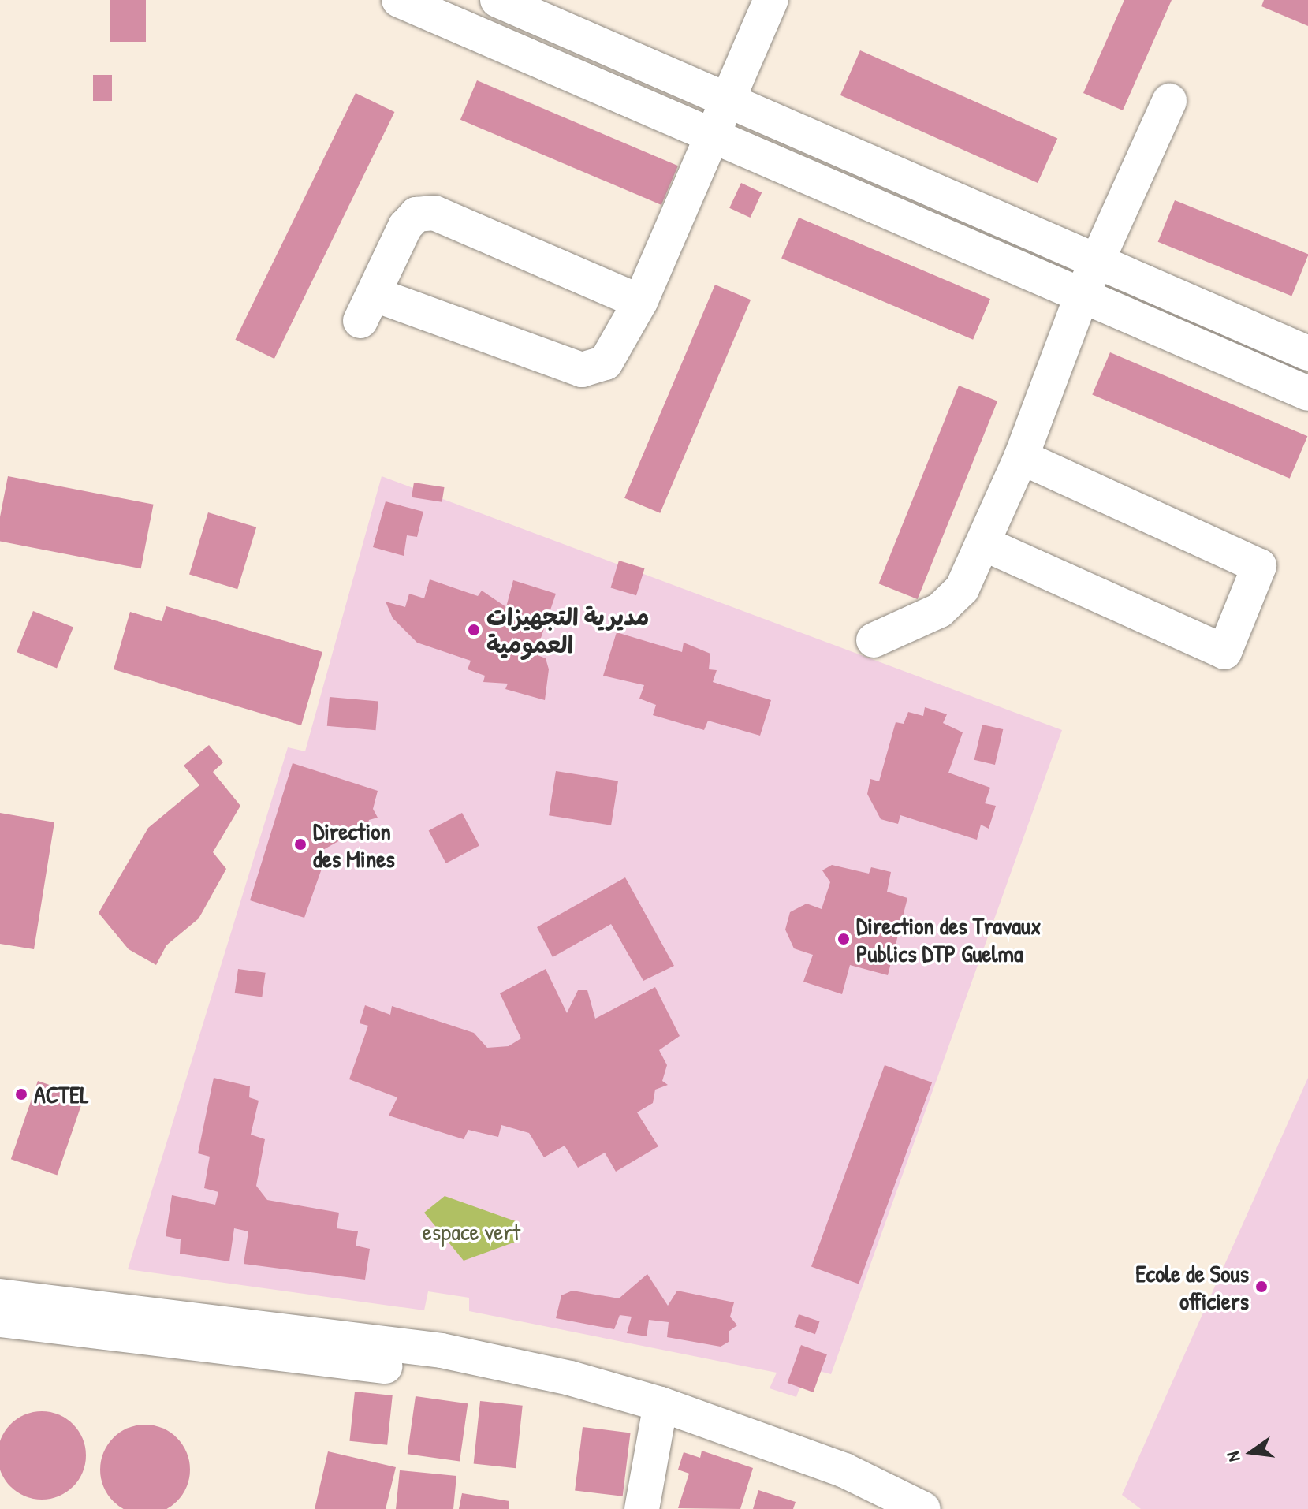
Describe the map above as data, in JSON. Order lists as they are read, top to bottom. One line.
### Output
{"parks":["espace vert"],"places":["مديرية التجهيزات العمومية","Direction des Mines","Direction des Travaux Publics DTP Guelma","ACTEL","Ecole de Sous officiers"],"north":"left"}
